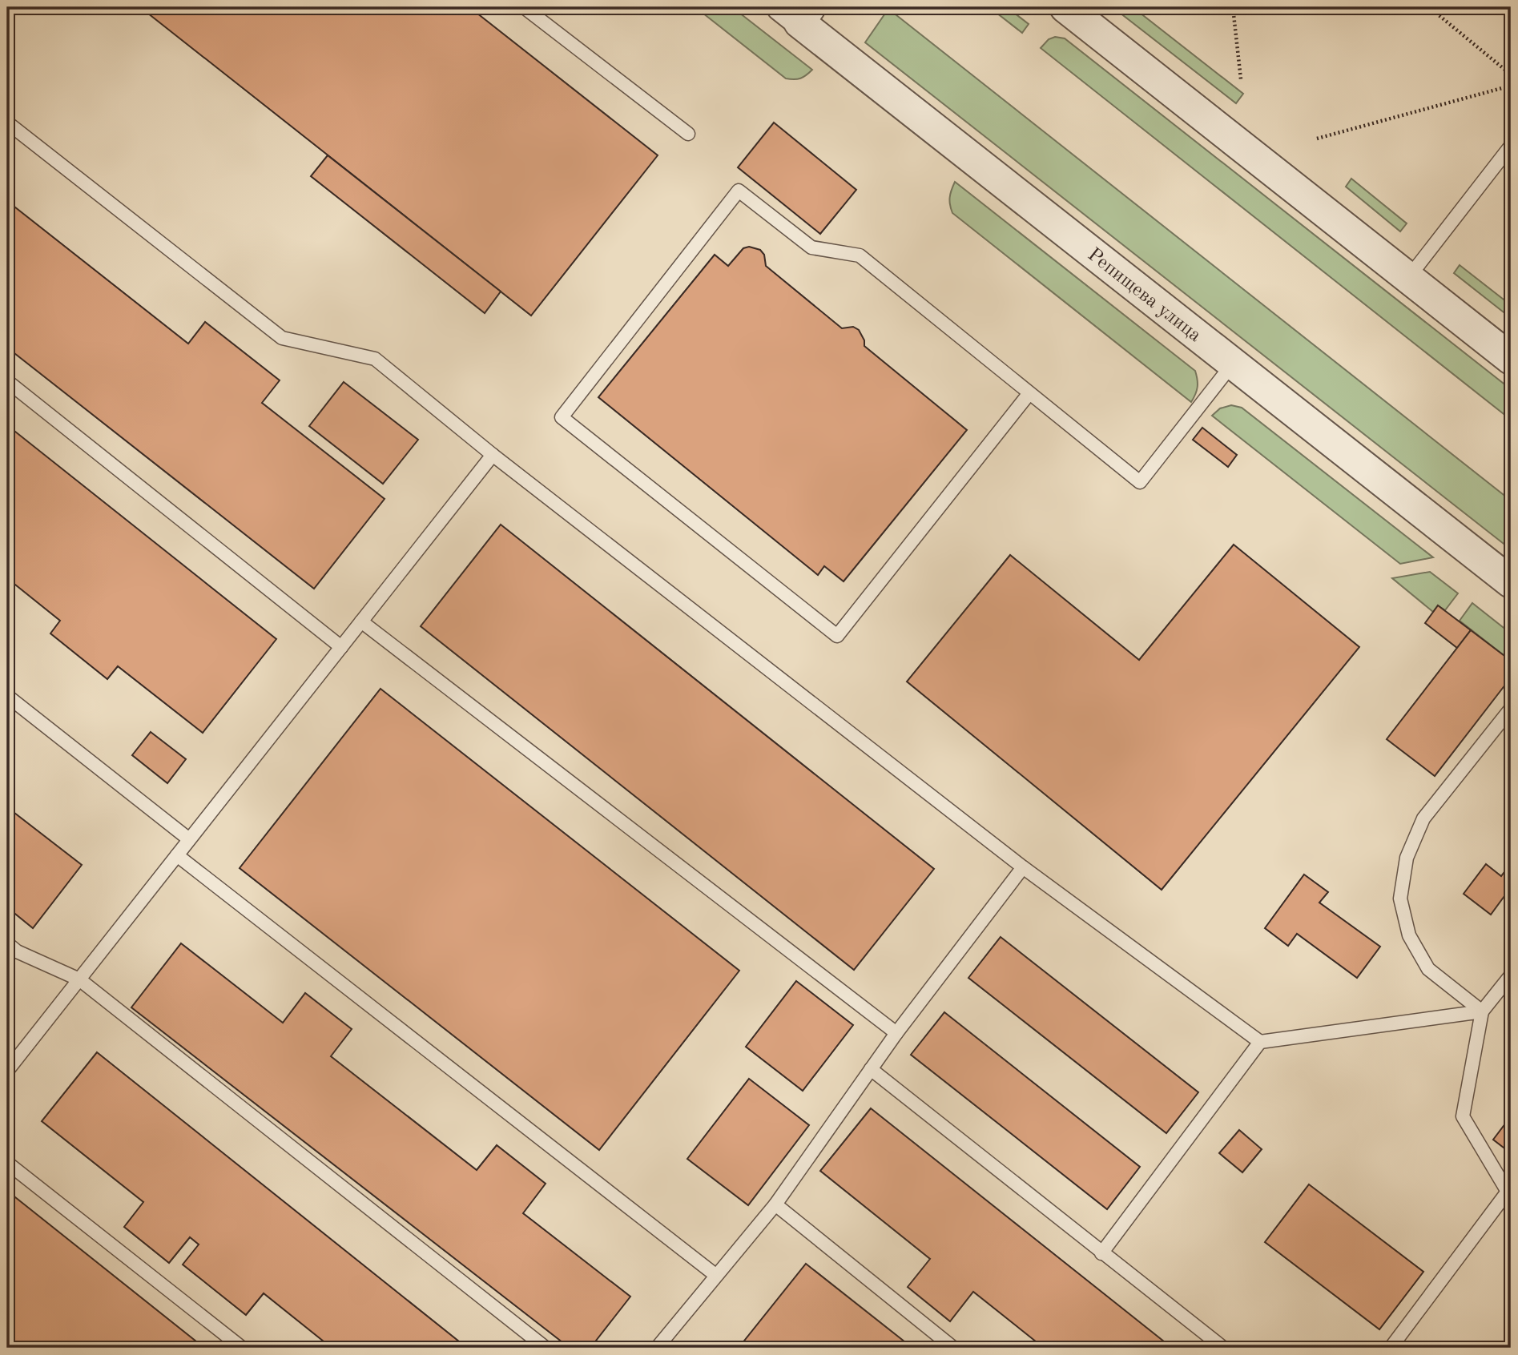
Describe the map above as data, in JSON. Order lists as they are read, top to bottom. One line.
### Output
{"streets":{"street":["Репищева улица"]}}
